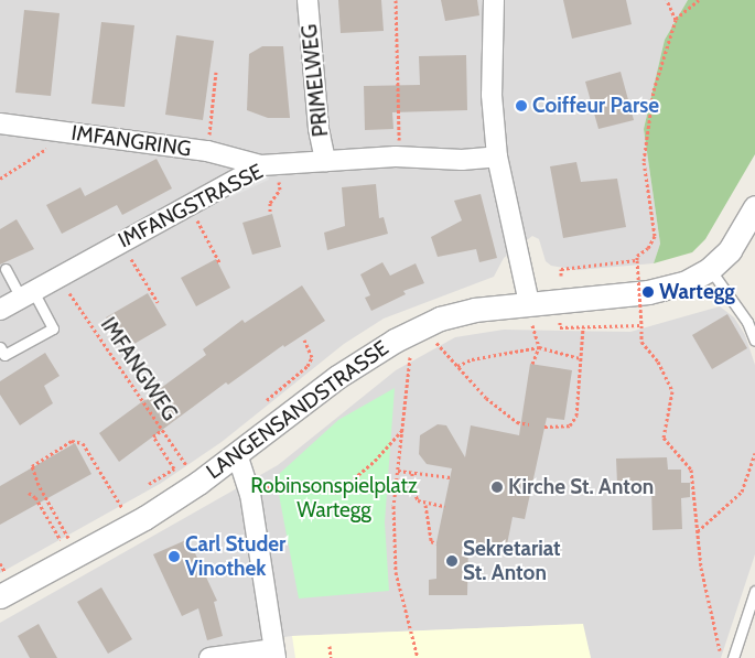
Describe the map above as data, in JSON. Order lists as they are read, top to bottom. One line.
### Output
{"streets":{"street":["PRIMELWEG","IMFANGRING","IMFANGSTRASSE","LANGENSANDSTRASSE"],"path":["IMFANGWEG"]},"crossings":[["PRIMELWEG","IMFANGSTRASSE"],["IMFANGRING","IMFANGSTRASSE"]],"parks":["Robinsonspielplatz Wartegg"],"places":["Coiffeur Parse","Wartegg","Kirche St. Anton","Carl Studer Vinothek","Sekretariat St. Anton"]}
